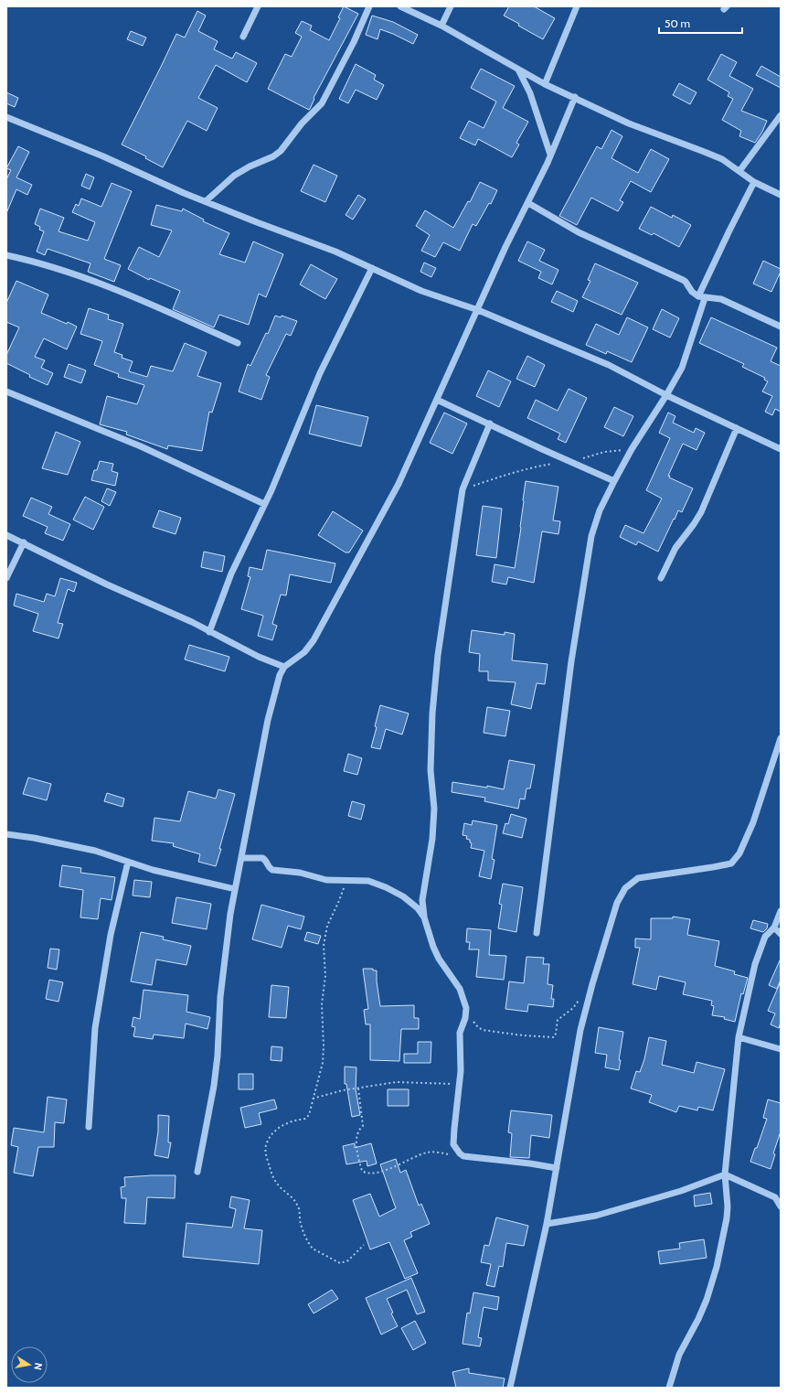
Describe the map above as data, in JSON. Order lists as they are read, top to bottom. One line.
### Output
{"scale_bar":"50 m","north":"right"}
